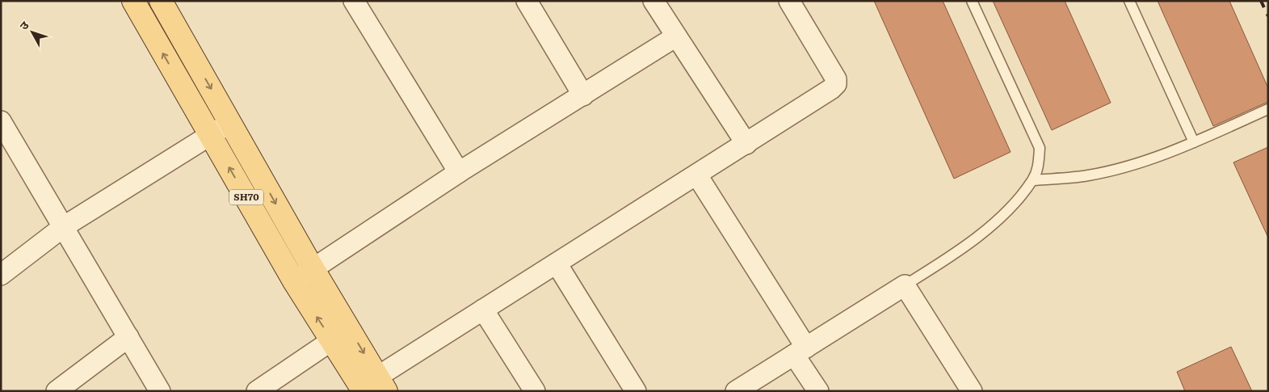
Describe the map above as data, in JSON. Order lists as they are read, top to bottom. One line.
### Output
{"streets":{"main road":["SH70"]},"north":"top left"}
